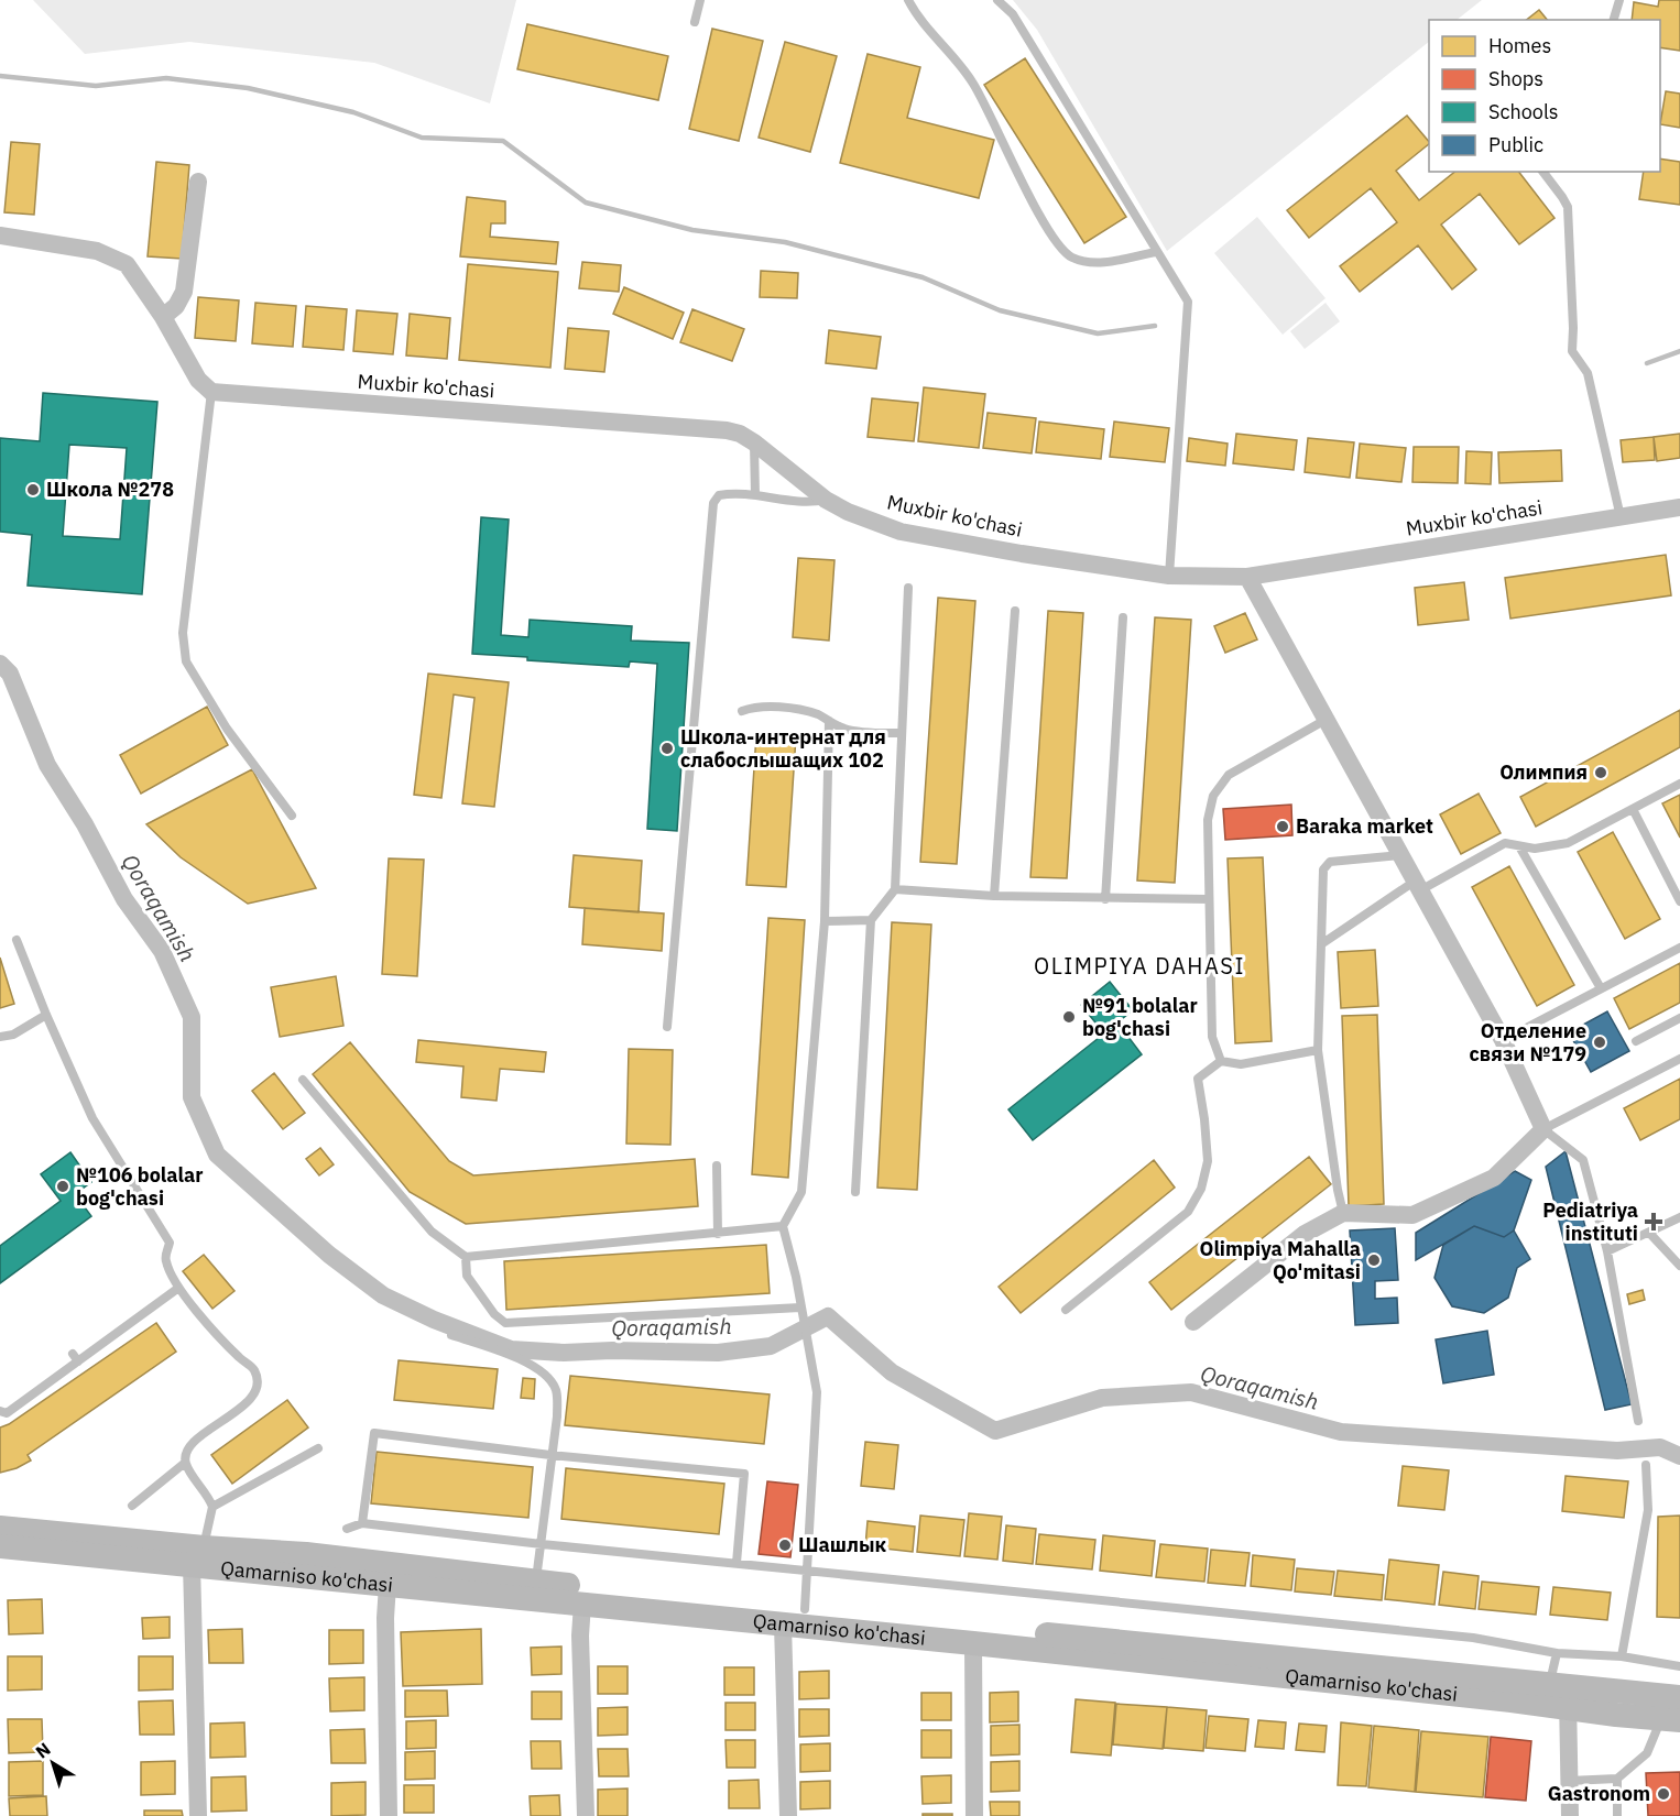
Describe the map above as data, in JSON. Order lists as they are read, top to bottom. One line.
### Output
{"streets":{"main road":["Qamarniso ko'chasi"],"street":["Muxbir ko'chasi"]},"districts":["OLIMPIYA DAHASI"],"water":["Qoraqamish"],"places":{"other":["Школа №278","Школа-интернат для слабослышащих 102","Олимпия","Baraka market","№91 bolalar bog'chasi","Отделение связи №179","№106 bolalar bog'chasi","Olimpiya Mahalla Qo'mitasi","Шашлык","Gastronom"],"health":["Pediatriya instituti"]},"legend":["Homes","Shops","Schools","Public"],"north":"top left"}
